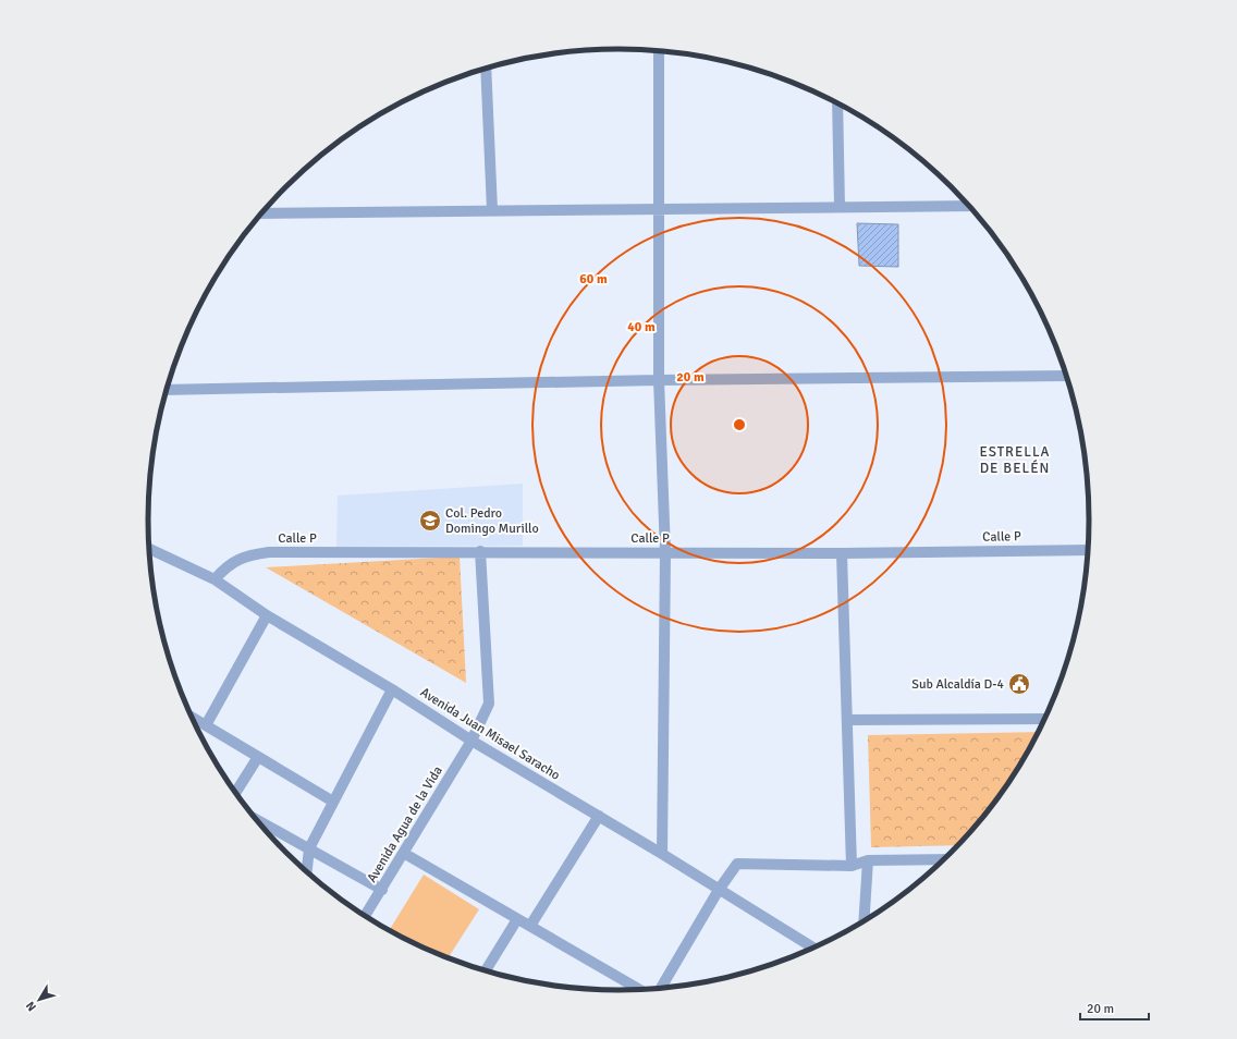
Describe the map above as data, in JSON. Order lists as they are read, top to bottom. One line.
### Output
{"streets":{"street":["Calle P","Avenida Juan Misael Saracho","Avenida Agua de la Vida"]},"crossings":[["Calle P","Avenida Juan Misael Saracho"],["Calle P","Avenida Agua de la Vida"],["Avenida Juan Misael Saracho","Avenida Agua de la Vida"]],"districts":["ESTRELLA DE BELÉN"],"places":{"school or university":["Col. Pedro Domingo Murillo"],"public building":["Sub Alcaldía D-4"]},"scale_bar":"20 m","north":"bottom left","rings":["60 m","40 m","20 m"]}
